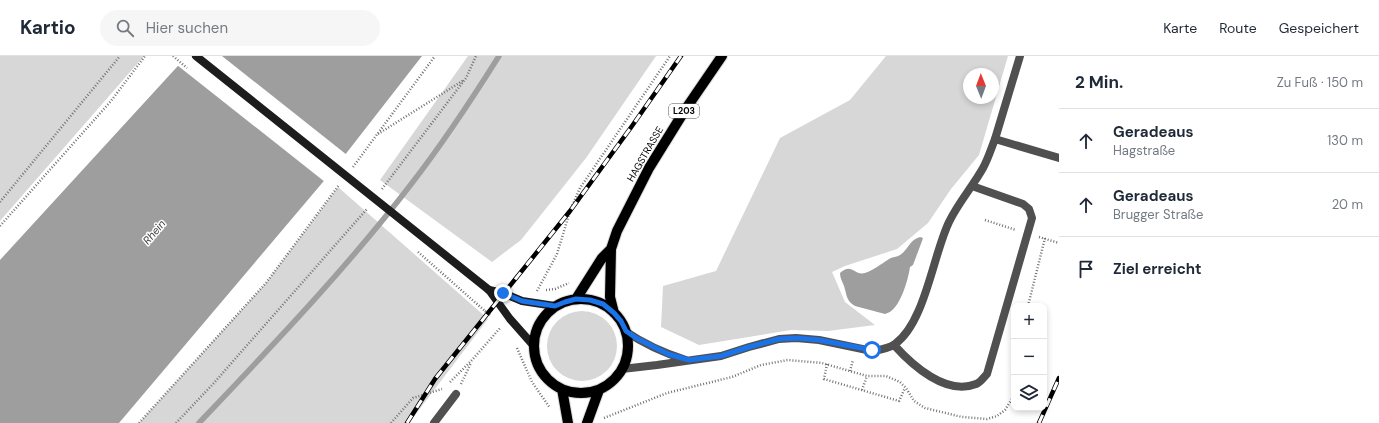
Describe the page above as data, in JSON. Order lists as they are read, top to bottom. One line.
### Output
{"streets":{"main road":["L203","HAGSTRASSE"]},"water":["Rhein"],"north":"top","page":{"header":"Kartio","search":"Hier suchen","nav":["Karte","Route","Gespeichert"],"heading":["2 Min.","Zu Fuß · 150 m"],"list":[["Geradeaus","Hagstraße","130 m"],["Geradeaus","Brugger Straße","20 m"],"Ziel erreicht"],"map_buttons":["+","−"]}}
